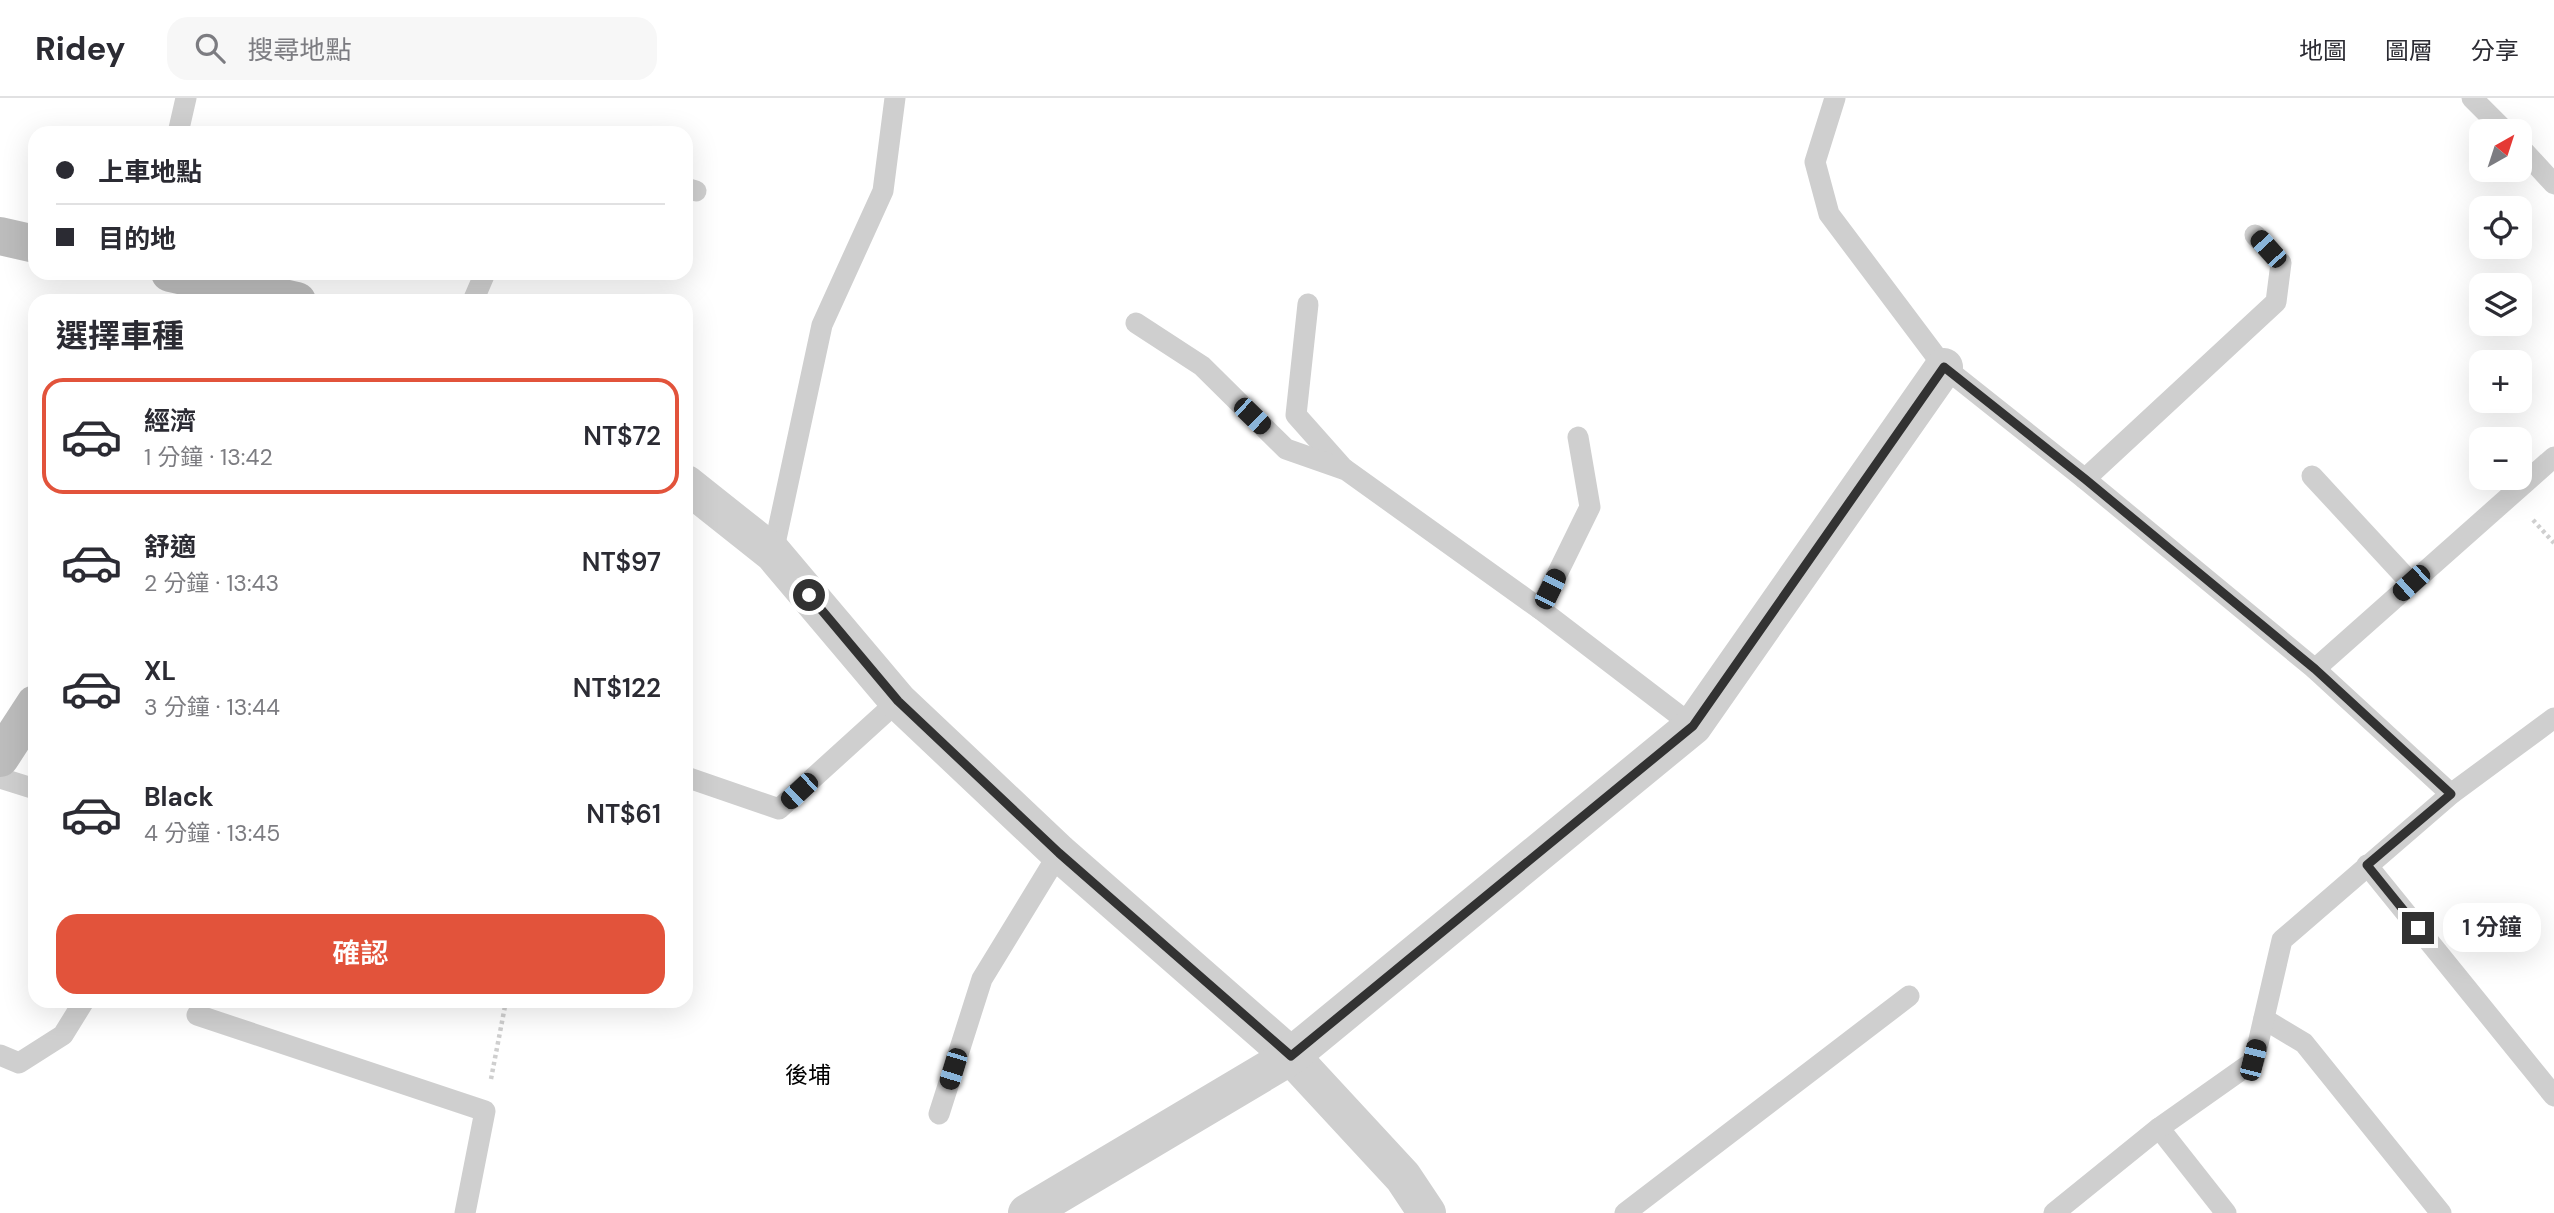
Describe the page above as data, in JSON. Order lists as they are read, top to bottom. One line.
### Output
{"districts":["後埔"],"north":"top right","page":{"header":"Ridey","search":"搜尋地點","nav":["地圖","圖層","分享"],"map_buttons":["+","−"],"banner":["上車地點","目的地"],"heading":"選擇車種","list":[{"name":"經濟","note":"1 分鐘 · 13:42","value":"NT$72"},{"name":"舒適","note":"2 分鐘 · 13:43","value":"NT$97"},{"name":"XL","note":"3 分鐘 · 13:44","value":"NT$122"},{"name":"Black","note":"4 分鐘 · 13:45","value":"NT$61"}],"buttons":"確認","bubble":"1 分鐘"}}
